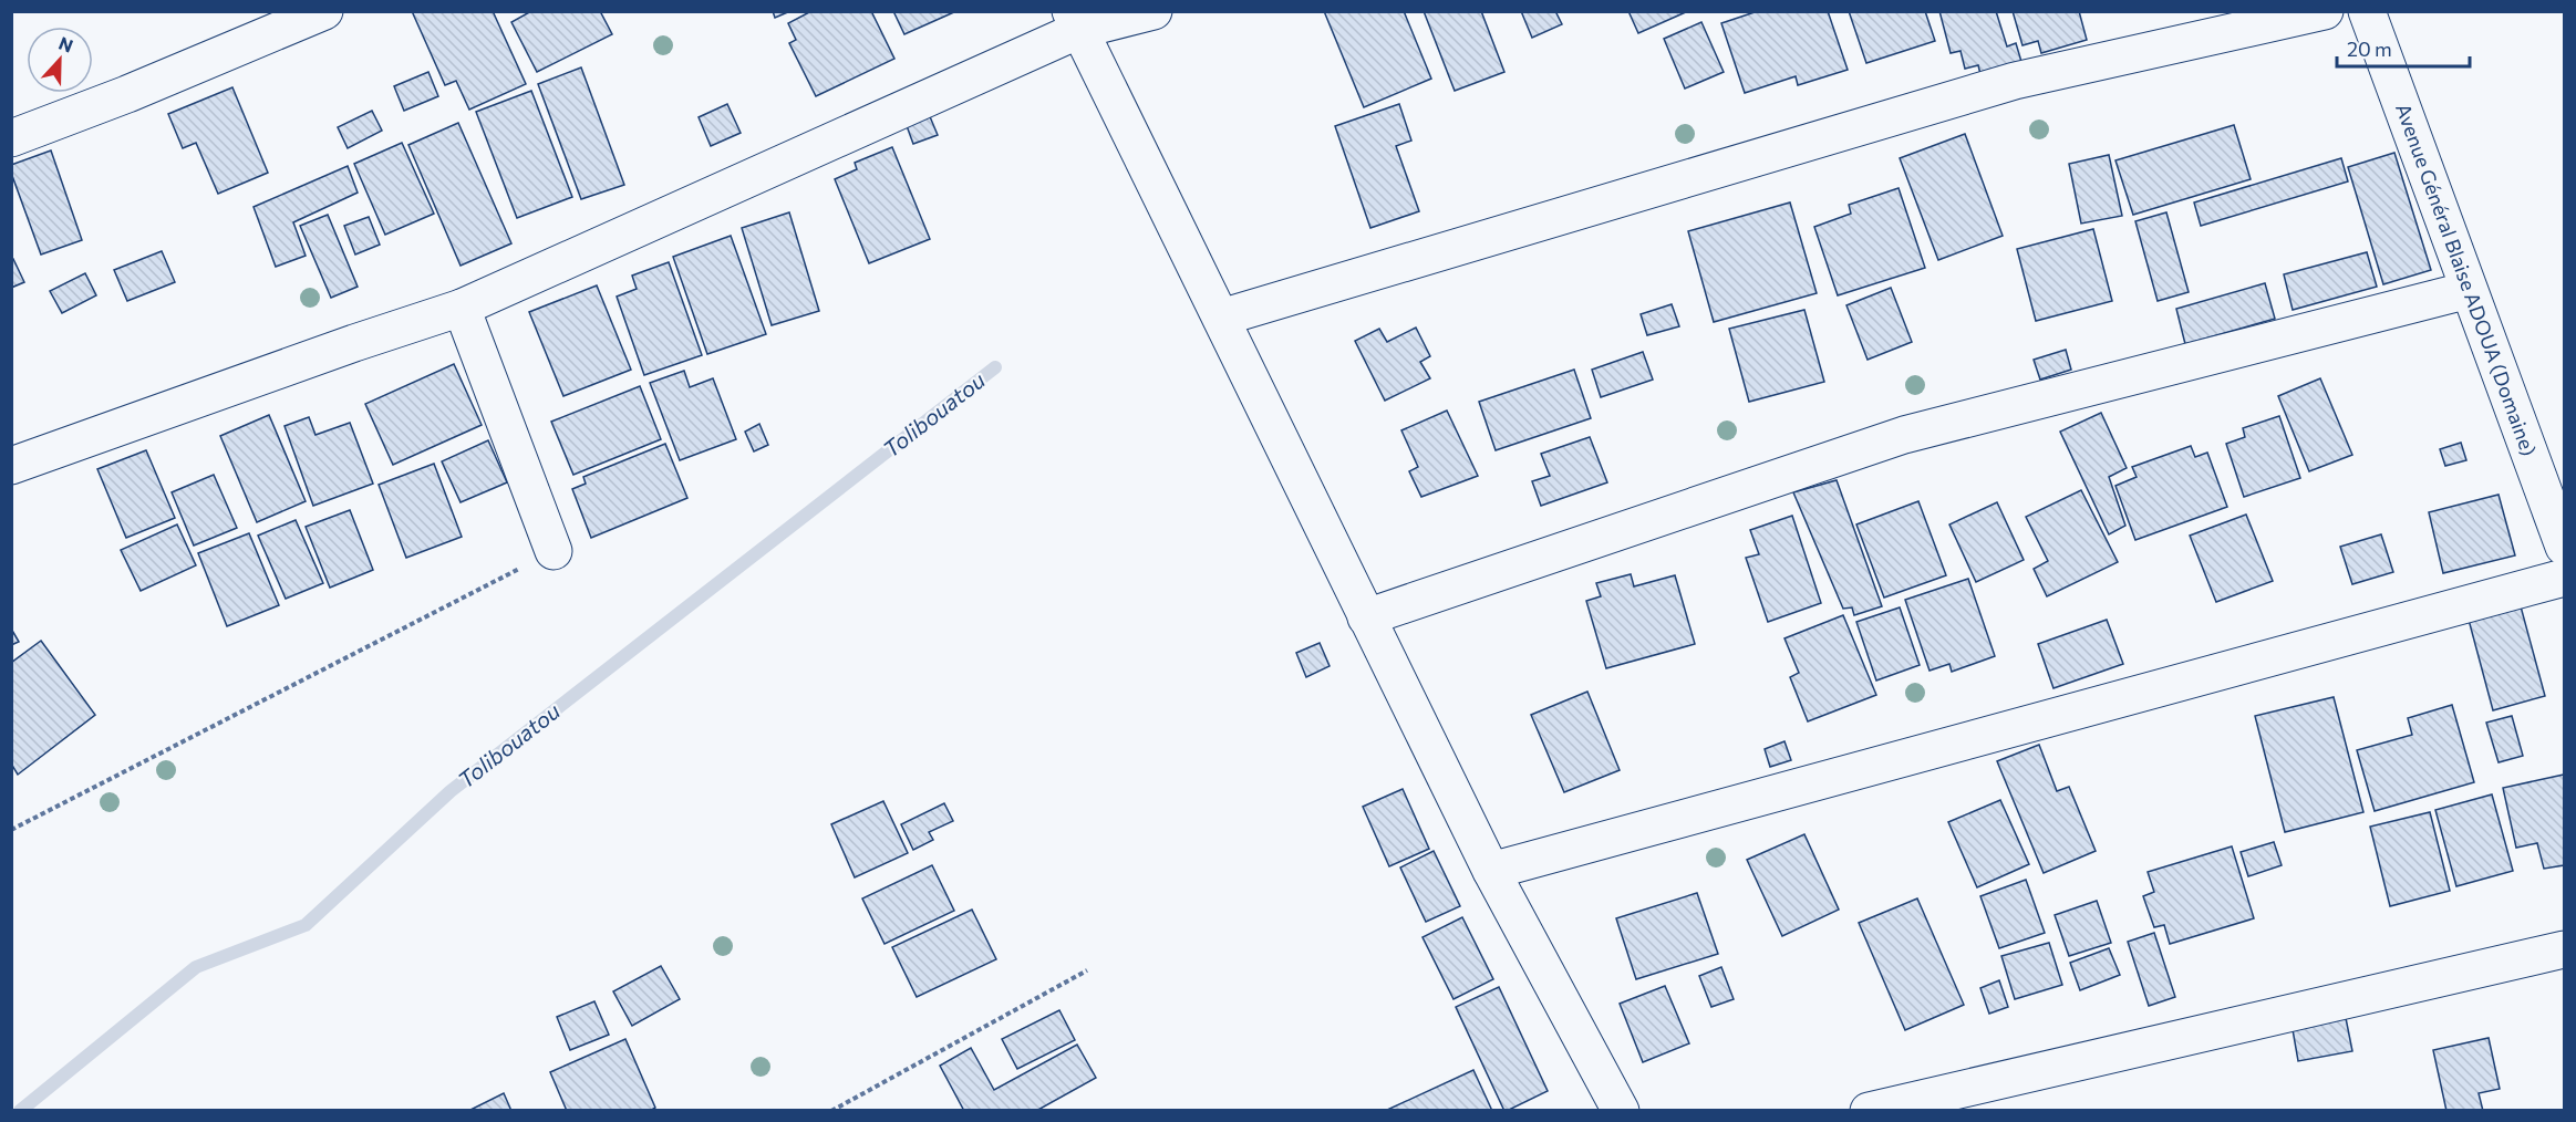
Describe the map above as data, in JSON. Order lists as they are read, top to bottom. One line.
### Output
{"streets":{"street":["Avenue Général Blaise ADOUA (Domaine)"]},"water":["Tolibouatou"],"scale_bar":"20 m","north":"top"}
